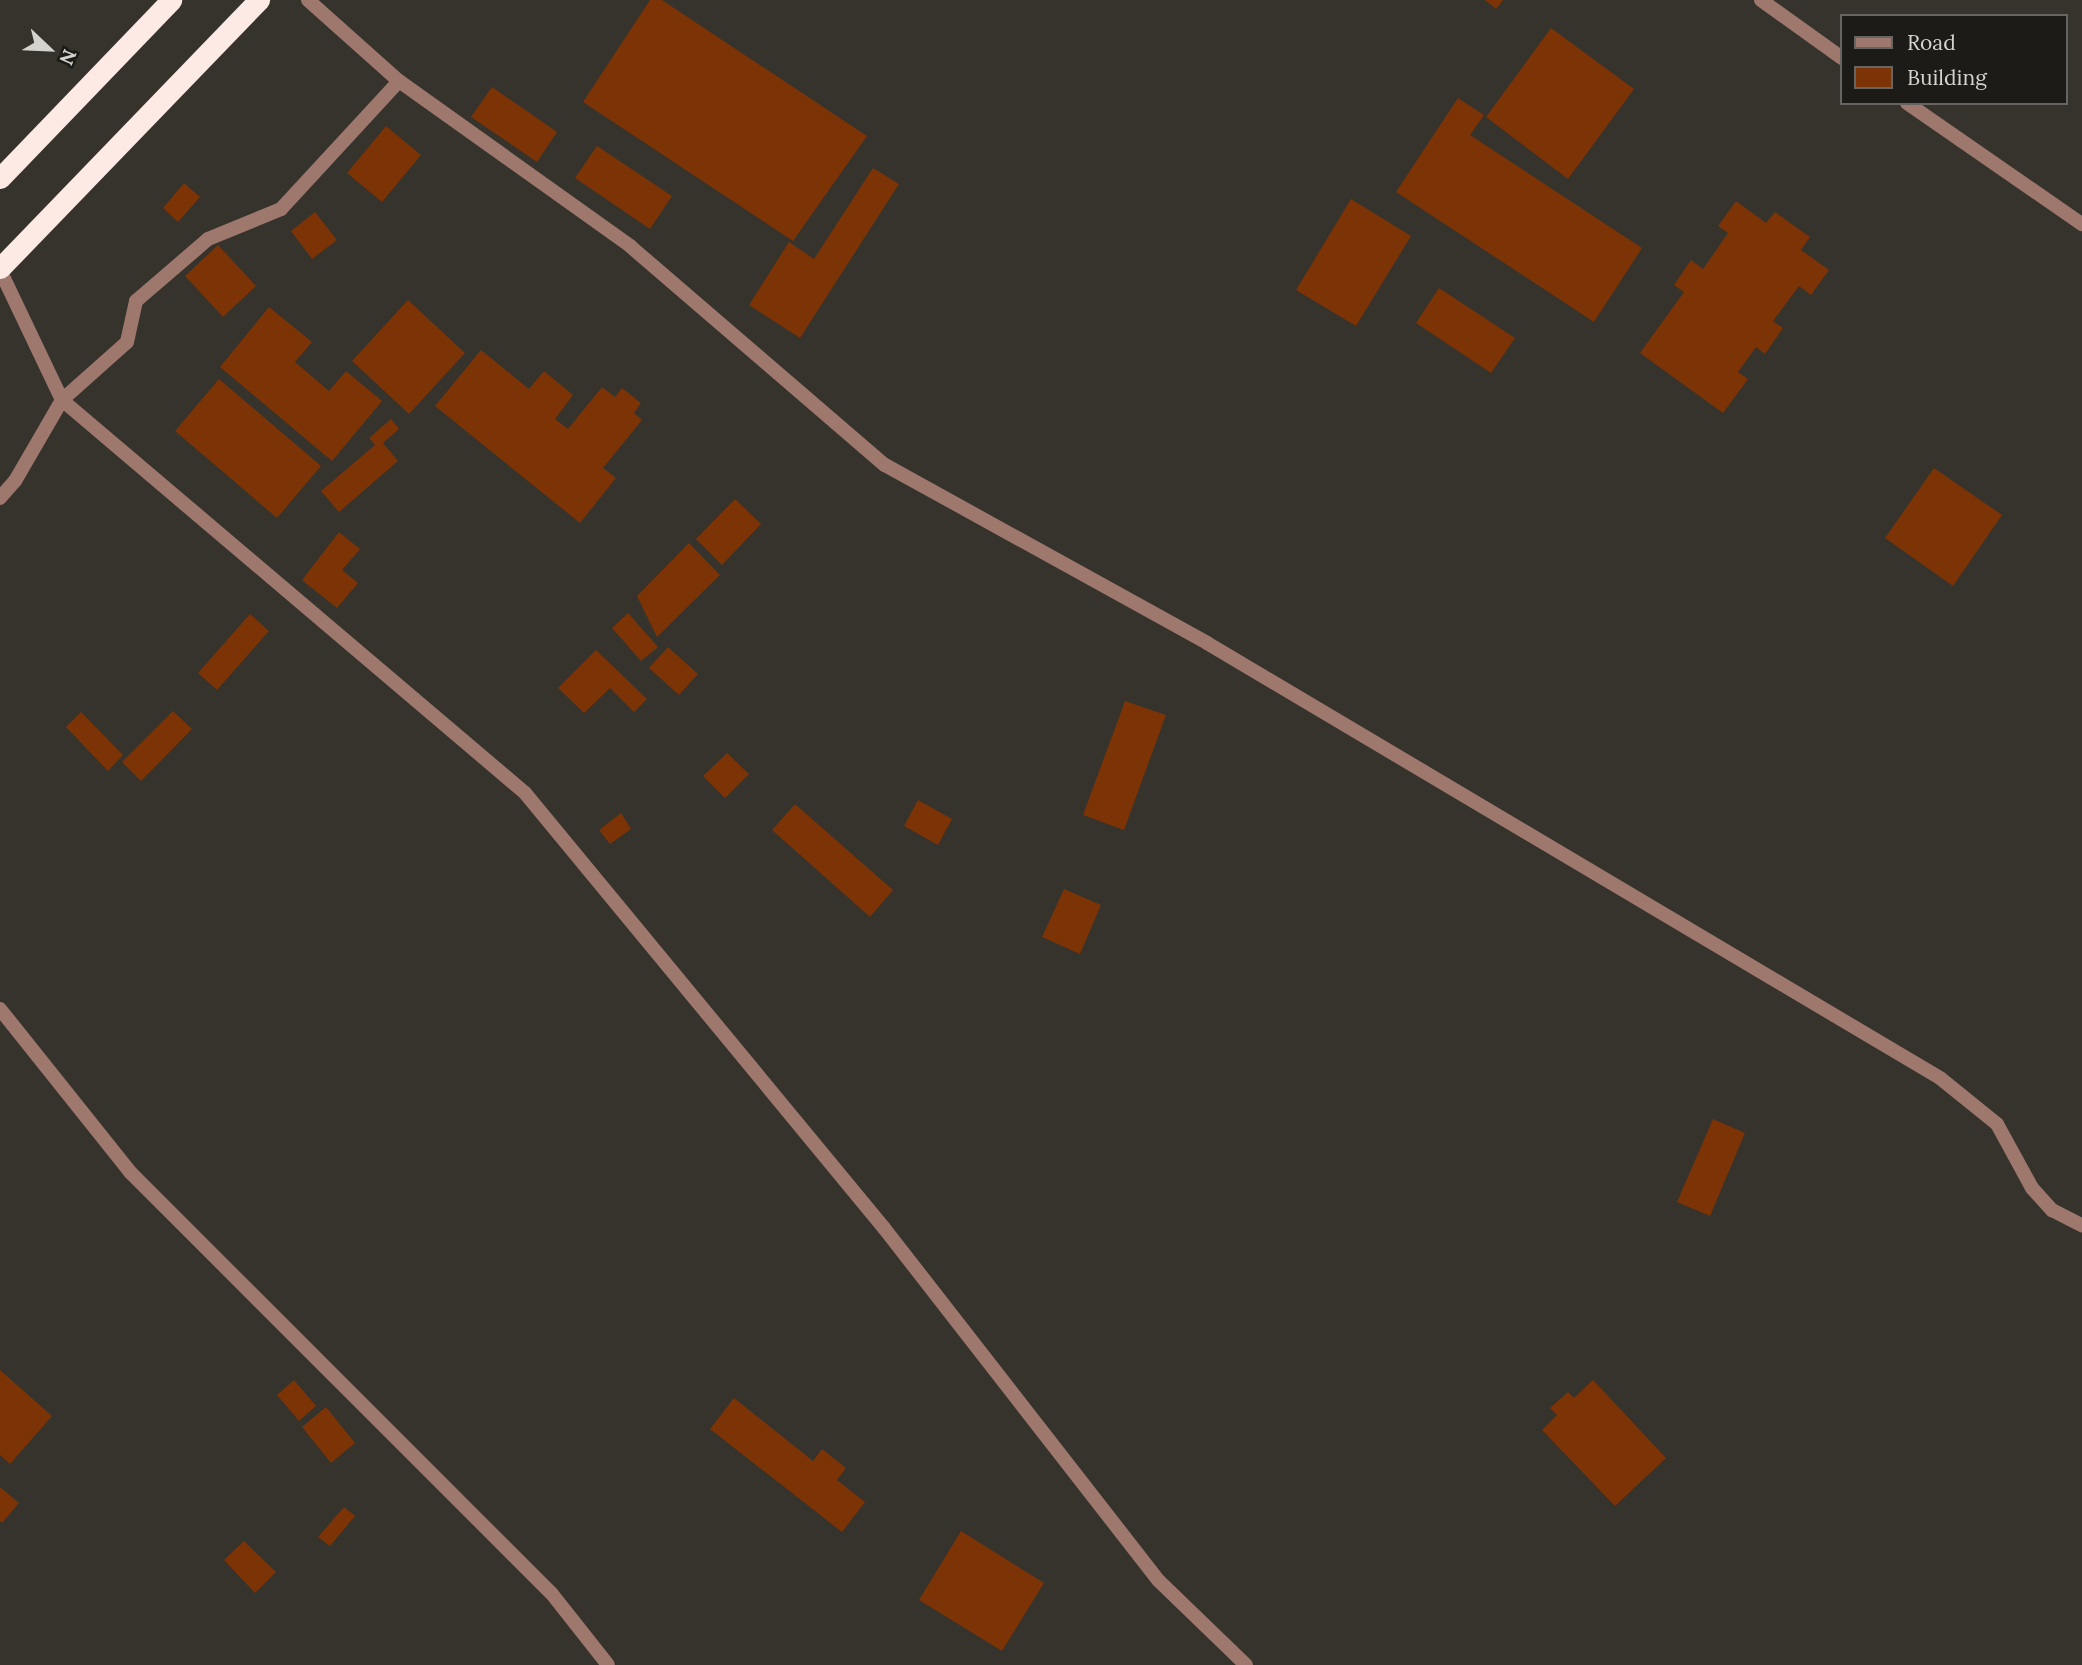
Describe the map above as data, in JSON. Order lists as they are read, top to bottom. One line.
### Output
{"legend":["Road","Building"],"north":"bottom right"}
